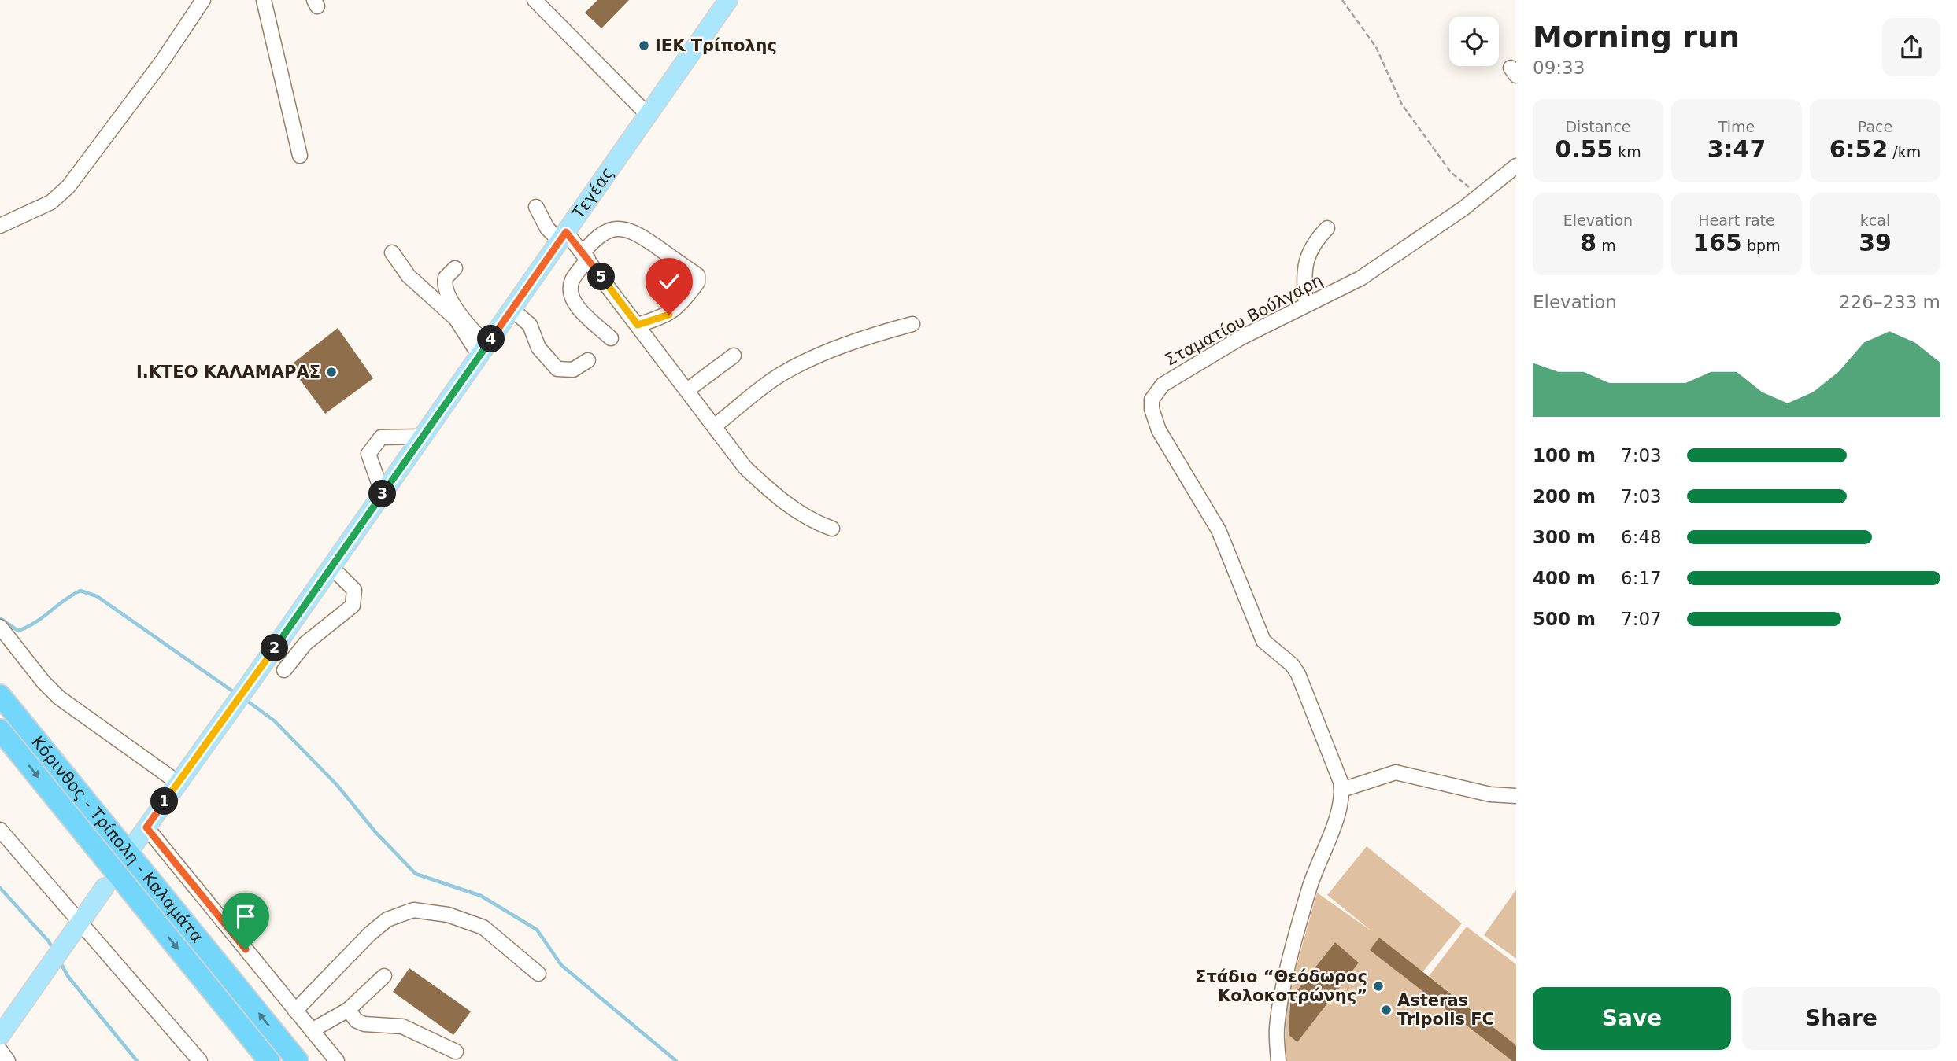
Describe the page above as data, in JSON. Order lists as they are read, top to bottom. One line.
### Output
{"streets":{"highway":["Κόρινθος - Τρίπολη - Καλαμάτα"],"main road":["Τεγέας"],"street":["Σταματίου Βούλγαρη"]},"places":["ΙΕΚ Τρίπολης","Ι.ΚΤΕΟ ΚΑΛΑΜΑΡΑΣ","Στάδιο “Θεόδωρος Κολοκοτρώνης”","Asteras Tripolis FC"],"page":{"heading":["Morning run","09:33"],"stats":[["Distance","0.55 km"],["Time","3:47"],["Pace","6:52 /km"],["Elevation","8 m"],["Heart rate","165 bpm"],["kcal","39"]],"pins":["5","4","3","2","1"],"chart":["Elevation","226–233 m"],"list":[{"name":"100 m","note":"7:03"},{"name":"200 m","note":"7:03"},{"name":"300 m","note":"6:48"},{"name":"400 m","note":"6:17"},{"name":"500 m","note":"7:07"}],"buttons":["Save","Share"]}}
